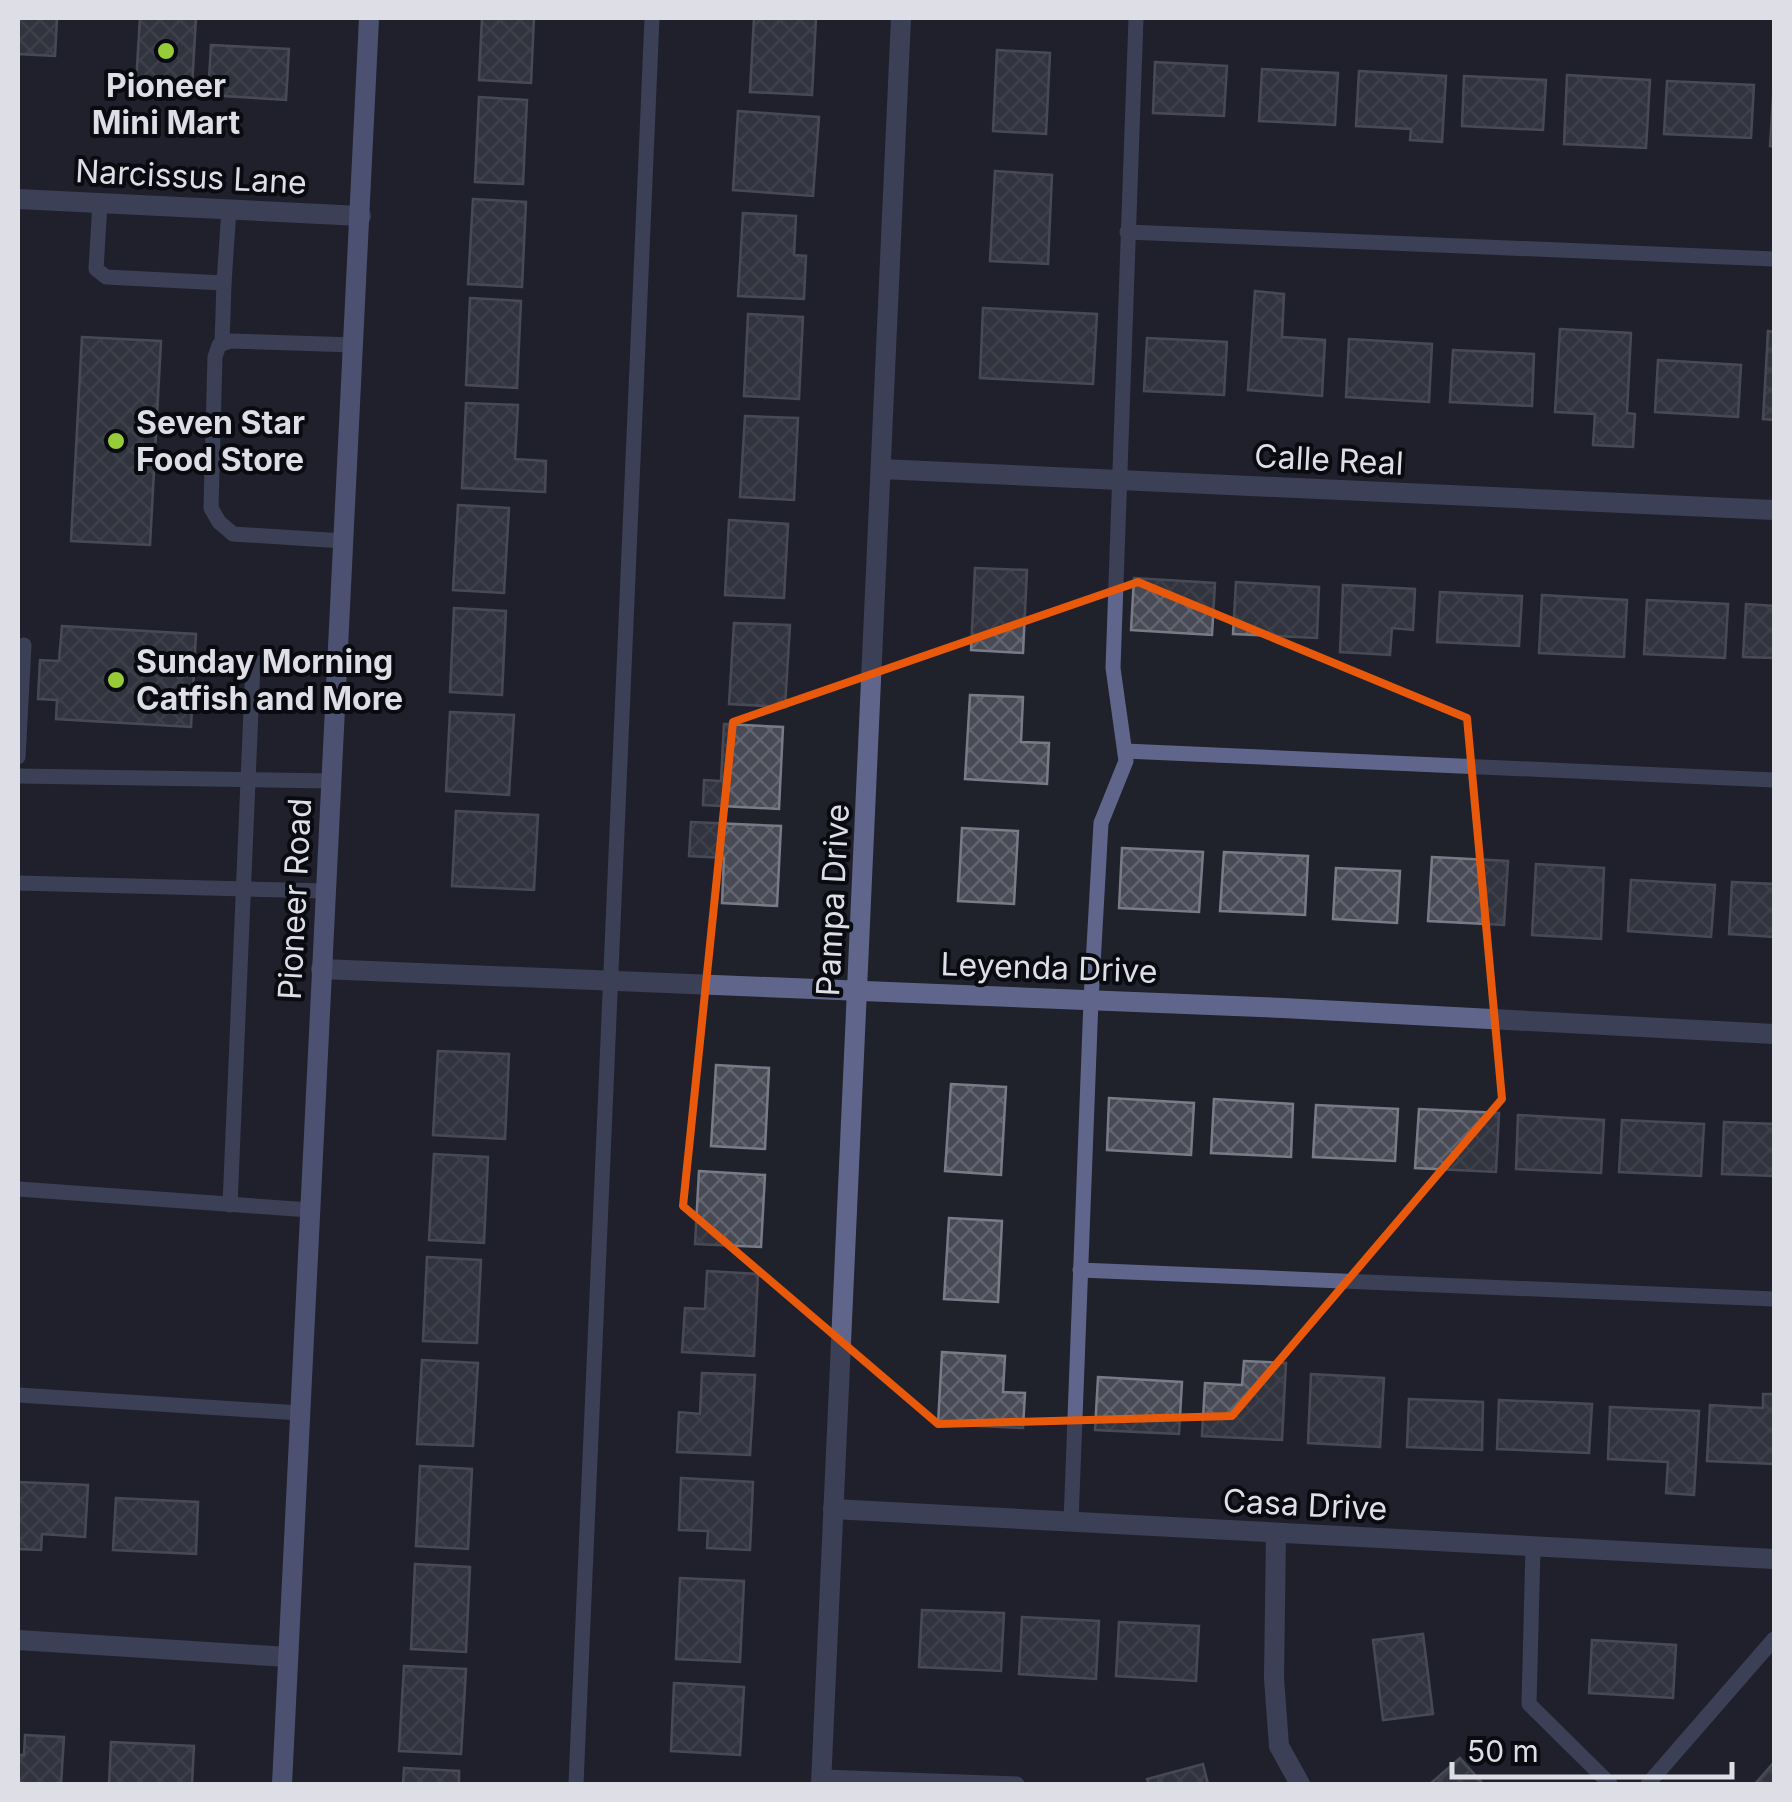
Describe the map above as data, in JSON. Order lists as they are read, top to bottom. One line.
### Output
{"streets":{"main road":["Pioneer Road"],"street":["Narcissus Lane","Calle Real","Pampa Drive","Leyenda Drive","Casa Drive"]},"crossings":[["Narcissus Lane","Pioneer Road"],["Calle Real","Pampa Drive"],["Pioneer Road","Leyenda Drive"],["Pampa Drive","Leyenda Drive"],["Pampa Drive","Casa Drive"]],"places":["Pioneer Mini Mart","Seven Star Food Store","Sunday Morning Catfish and More"],"scale_bar":"50 m"}
